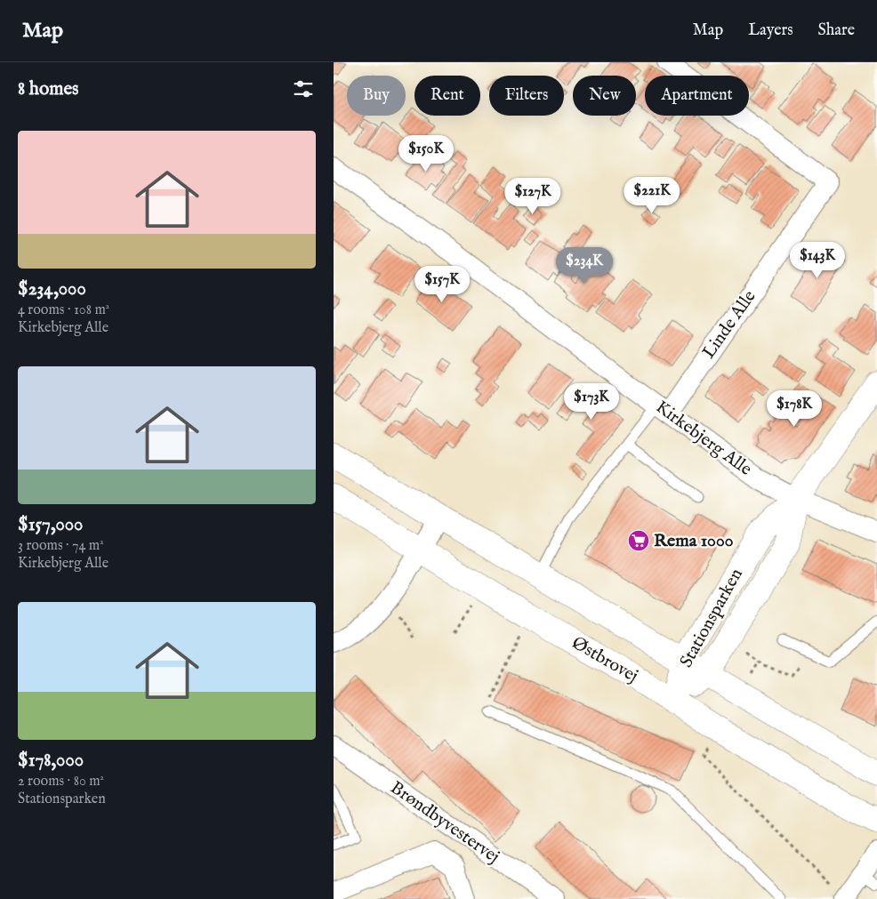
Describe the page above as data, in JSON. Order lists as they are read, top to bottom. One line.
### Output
{"streets":{"street":["Linde Alle","Kirkebjerg Alle","Stationsparken","Østbrovej","Brøndbyvestervej"]},"crossings":[["Linde Alle","Kirkebjerg Alle"],["Kirkebjerg Alle","Stationsparken"],["Stationsparken","Østbrovej"]],"places":{"supermarket":["Rema 1000"]},"page":{"header":"Map","nav":["Map","Layers","Share"],"heading":"8 homes","chip":["Buy","Rent","Filters","New","Apartment"],"list":[{"name":"$234,000","note":"4 rooms · 108 m² · Kirkebjerg Alle"},{"name":"$157,000","note":"3 rooms · 74 m² · Kirkebjerg Alle"},{"name":"$178,000","note":"2 rooms · 80 m² · Stationsparken"}],"price":["$150K","$221K","$127K","$143K","$234K","$157K","$173K","$178K"]}}
